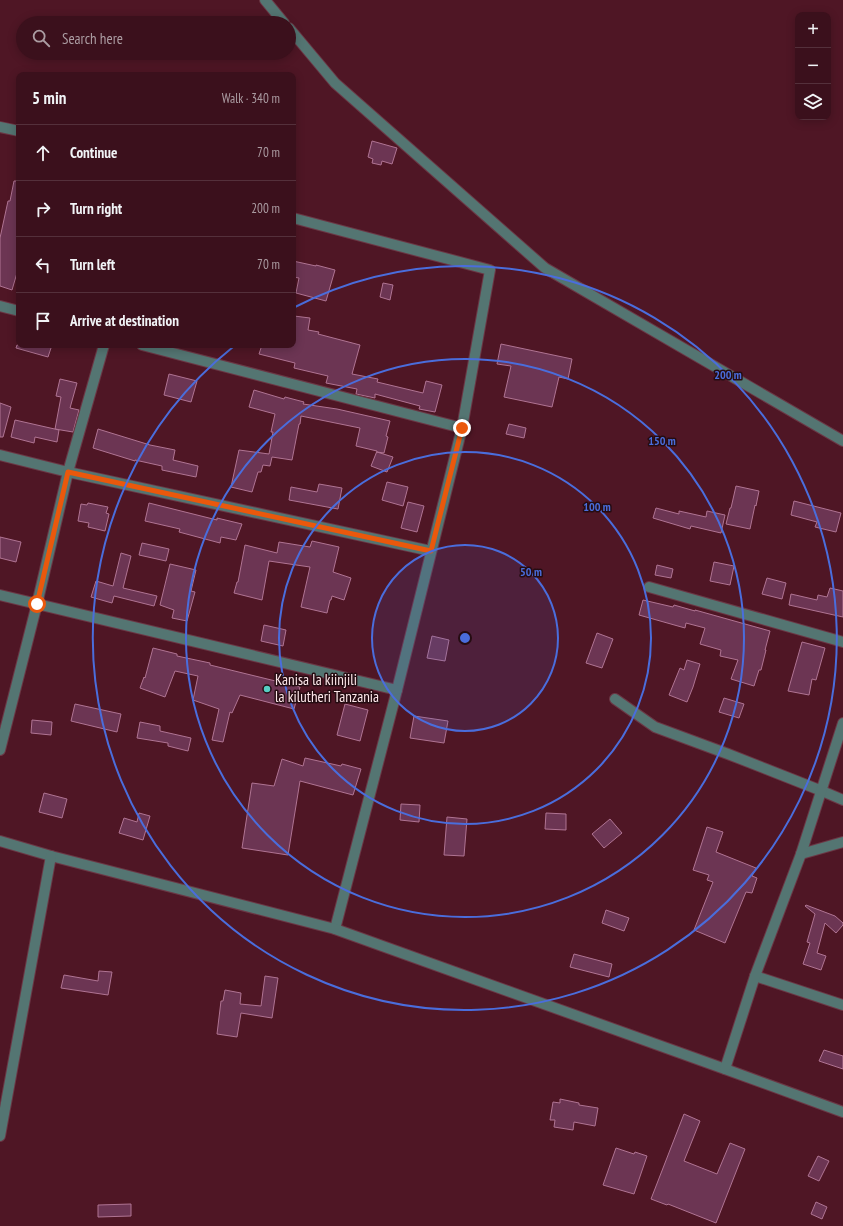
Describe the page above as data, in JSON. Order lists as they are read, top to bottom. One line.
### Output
{"places":["Kanisa la kiinjili la kilutheri Tanzania"],"page":{"map_buttons":["+","−"],"search":"Search here","heading":["5 min","Walk · 340 m"],"list":[["Continue","70 m"],["Turn right","200 m"],["Turn left","70 m"],"Arrive at destination"]},"rings":["200 m","150 m","100 m","50 m"]}
